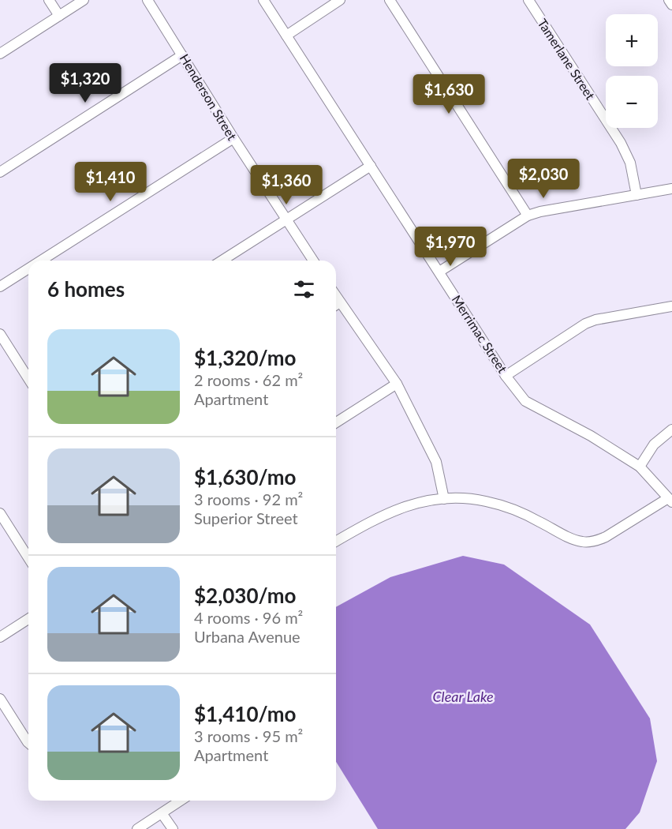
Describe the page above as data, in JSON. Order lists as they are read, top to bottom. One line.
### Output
{"streets":{"street":["Tamerlane Street","Henderson Street","Merrimac Street"]},"water":["Clear Lake"],"page":{"map_buttons":["+","−"],"price":["$1,320","$1,630","$2,030","$1,410","$1,360","$1,970"],"heading":"6 homes","list":[{"name":"$1,320/mo","note":"2 rooms · 62 m² · Apartment"},{"name":"$1,630/mo","note":"3 rooms · 92 m² · Superior Street"},{"name":"$2,030/mo","note":"4 rooms · 96 m² · Urbana Avenue"},{"name":"$1,410/mo","note":"3 rooms · 95 m² · Apartment"}]}}
